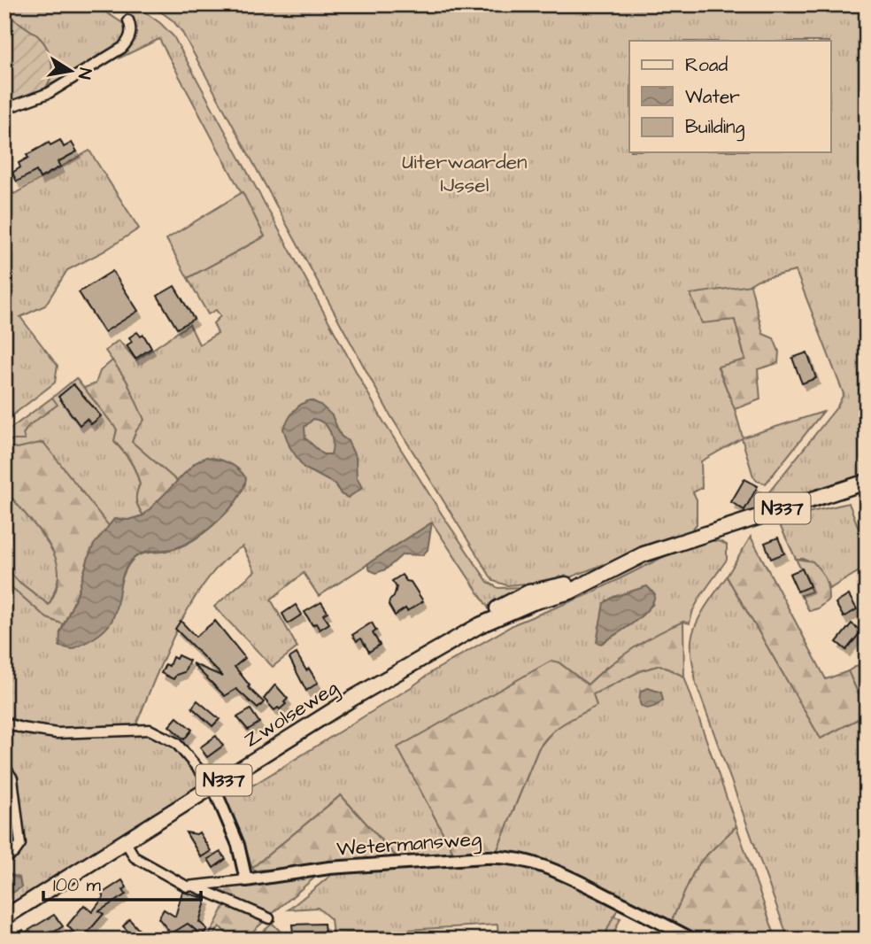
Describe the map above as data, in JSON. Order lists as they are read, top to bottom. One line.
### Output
{"streets":{"main road":["N337","Zwolseweg"],"street":["Wetermansweg"]},"crossings":[["Zwolseweg","Wetermansweg"]],"parks":["Uiterwaarden IJssel"],"legend":["Road","Water","Building"],"scale_bar":"100 m","north":"right"}
